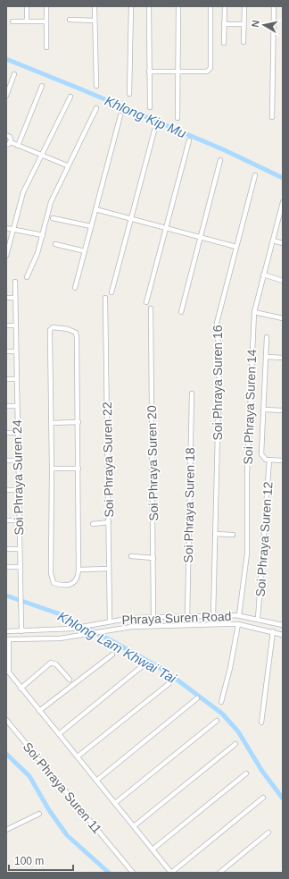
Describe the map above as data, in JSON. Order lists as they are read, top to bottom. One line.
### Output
{"streets":{"street":["Soi Phraya Suren 16","Soi Phraya Suren 14","Soi Phraya Suren 22","Soi Phraya Suren 20","Soi Phraya Suren 24","Soi Phraya Suren 18","Soi Phraya Suren 12","Phraya Suren Road","Soi Phraya Suren 11"]},"crossings":[["Soi Phraya Suren 16","Phraya Suren Road"],["Soi Phraya Suren 14","Phraya Suren Road"],["Soi Phraya Suren 22","Phraya Suren Road"],["Soi Phraya Suren 20","Phraya Suren Road"],["Soi Phraya Suren 24","Phraya Suren Road"],["Soi Phraya Suren 18","Phraya Suren Road"],["Soi Phraya Suren 12","Phraya Suren Road"]],"water":["Khlong Kip Mu","Khlong Lam Khwai Tai"],"scale_bar":"100 m","north":"left"}
